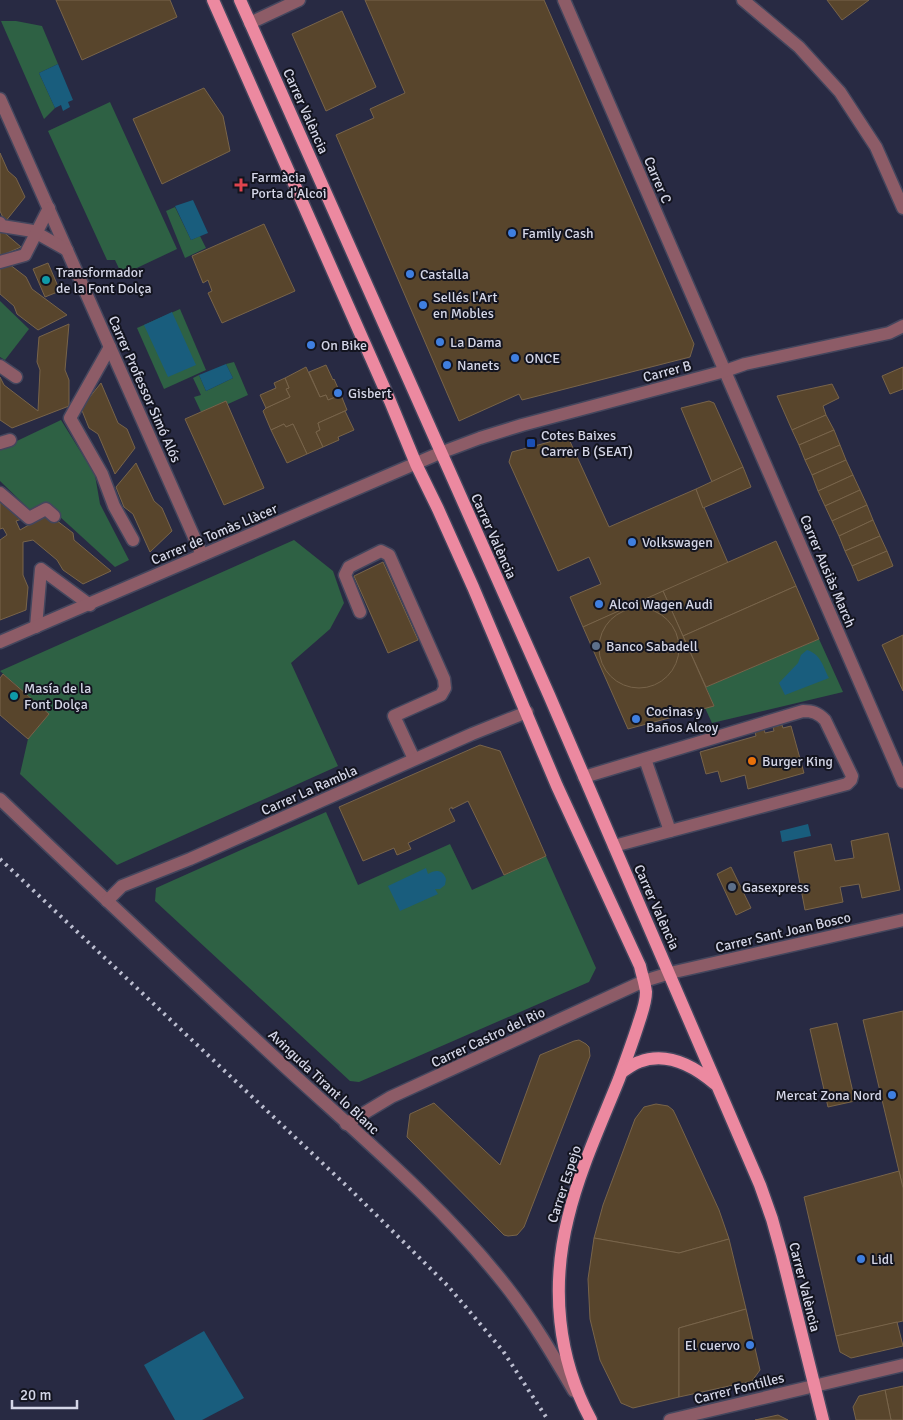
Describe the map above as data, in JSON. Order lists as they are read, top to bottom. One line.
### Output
{"streets":{"main road":["Carrer València","Avinguda Tirant lo Blanc","Carrer Espejo"],"street":["Carrer C","Carrer B","Carrer Professor Simó Alós","Carrer de Tomàs Llàcer","Carrer Ausiàs March","Carrer La Rambla","Carrer Sant Joan Bosco","Carrer Castro del Rio","Carrer Fontilles"]},"crossings":[["Carrer València","Carrer B"],["Carrer València","Carrer de Tomàs Llàcer"],["Carrer València","Carrer Sant Joan Bosco"],["Carrer València","Carrer Espejo"],["Carrer València","Carrer Fontilles"],["Carrer C","Carrer B"],["Carrer C","Carrer Ausiàs March"],["Carrer B","Carrer de Tomàs Llàcer"],["Carrer B","Carrer Ausiàs March"],["Carrer Professor Simó Alós","Carrer de Tomàs Llàcer"],["Carrer La Rambla","Avinguda Tirant lo Blanc"],["Carrer Castro del Rio","Avinguda Tirant lo Blanc"],["Carrer Castro del Rio","Carrer Espejo"],["Avinguda Tirant lo Blanc","Carrer Espejo"]],"places":{"health":["Farmàcia Porta d'Alcoi"],"other":["Family Cash","Castalla","Transformador de la Font Dolça","Sellés l'Art en Mobles","La Dama","On Bike","ONCE","Nanets","Gisbert","Volkswagen","Alcoi Wagen Audi","Banco Sabadell","Masía de la Font Dolça","Cocinas y Baños Alcoy","Burger King","Gasexpress","Mercat Zona Nord","Lidl","El cuervo"],"transit":["Cotes Baixes Carrer B (SEAT)"]},"scale_bar":"20 m"}
